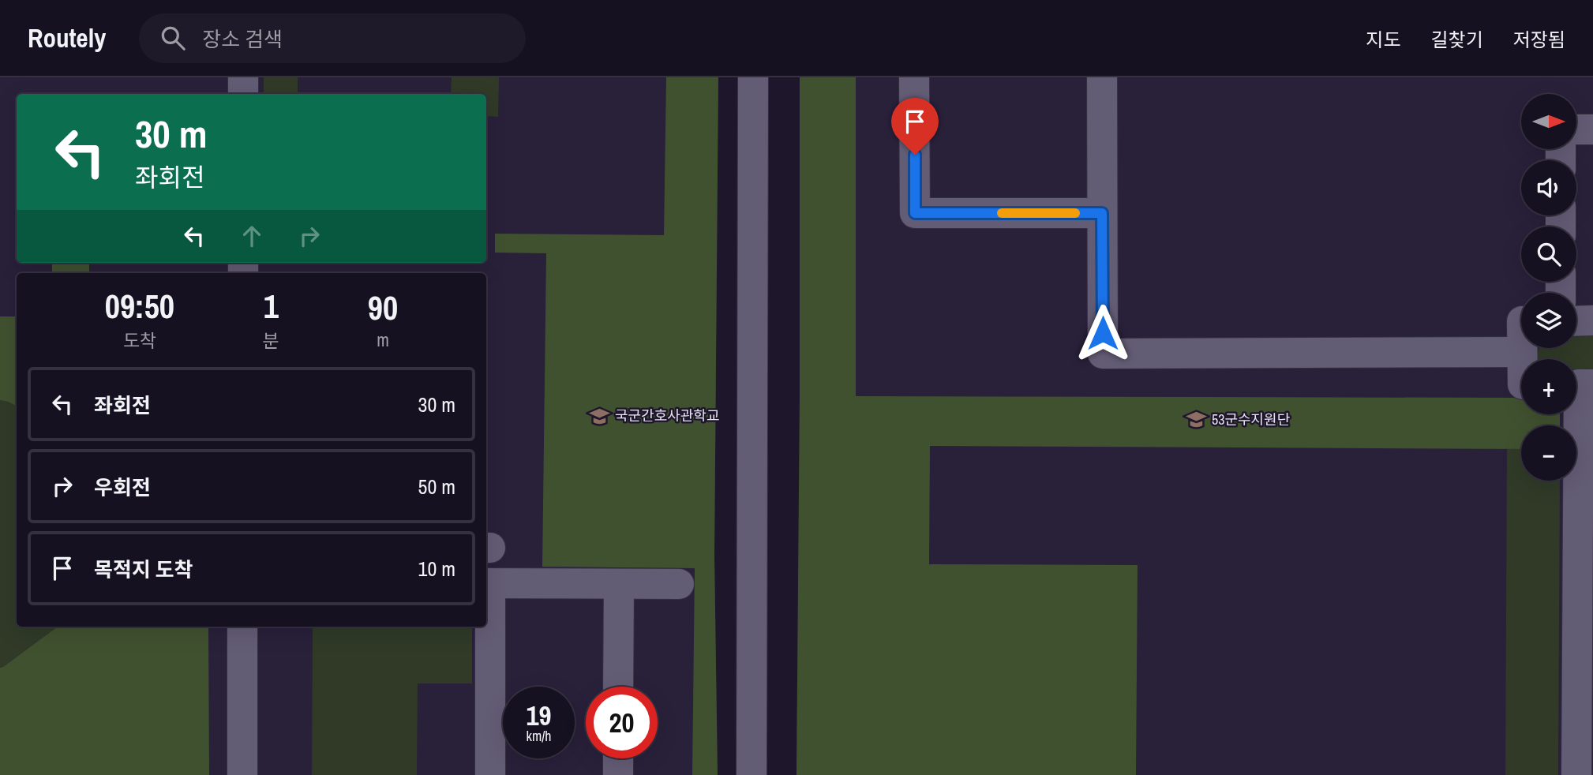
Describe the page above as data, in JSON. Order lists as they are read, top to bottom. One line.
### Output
{"places":{"school or university":["국군간호사관학교","53군수지원단"]},"north":"right","page":{"header":"Routely","search":"장소 검색","nav":["지도","길찾기","저장됨"],"map_buttons":["+","−"],"turn":["30 m","좌회전"],"eta":["09:50","도착","1","분","90","m"],"list":[{"name":"좌회전","value":"30 m"},{"name":"우회전","value":"50 m"},{"name":"목적지 도착","value":"10 m"}],"speed":"19 km/h","limit":"20"}}
